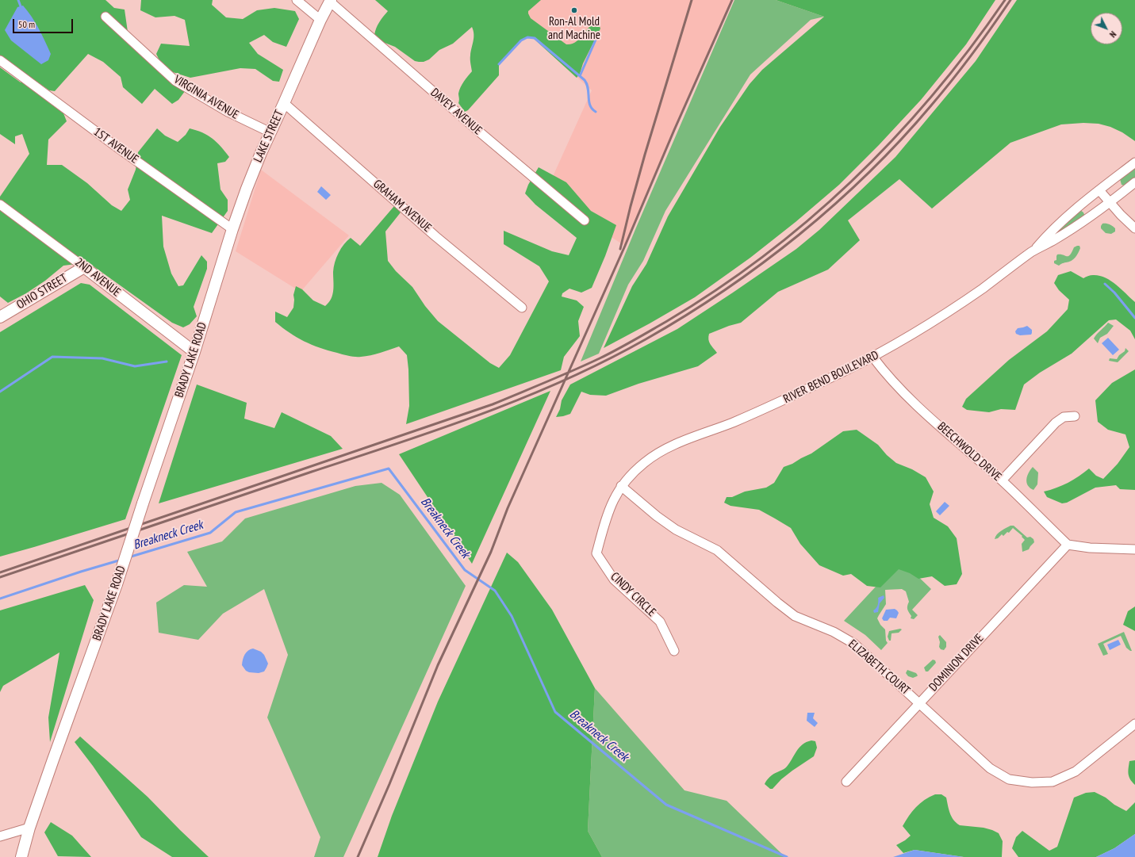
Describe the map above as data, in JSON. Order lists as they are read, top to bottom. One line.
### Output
{"streets":{"street":["VIRGINIA AVENUE","DAVEY AVENUE","LAKE STREET","1ST AVENUE","GRAHAM AVENUE","2ND AVENUE","OHIO STREET","BRADY LAKE ROAD","RIVER BEND BOULEVARD","BEECHWOLD DRIVE","CINDY CIRCLE","DOMINION DRIVE","ELIZABETH COURT"]},"crossings":[["VIRGINIA AVENUE","LAKE STREET"],["DAVEY AVENUE","LAKE STREET"],["LAKE STREET","1ST AVENUE"],["LAKE STREET","GRAHAM AVENUE"],["LAKE STREET","BRADY LAKE ROAD"],["2ND AVENUE","OHIO STREET"],["2ND AVENUE","BRADY LAKE ROAD"],["RIVER BEND BOULEVARD","BEECHWOLD DRIVE"],["RIVER BEND BOULEVARD","CINDY CIRCLE"],["RIVER BEND BOULEVARD","ELIZABETH COURT"],["BEECHWOLD DRIVE","DOMINION DRIVE"],["CINDY CIRCLE","ELIZABETH COURT"],["DOMINION DRIVE","ELIZABETH COURT"]],"water":["Breakneck Creek"],"places":["Ron-Al Mold and Machine"],"scale_bar":"50 m","north":"bottom right"}
